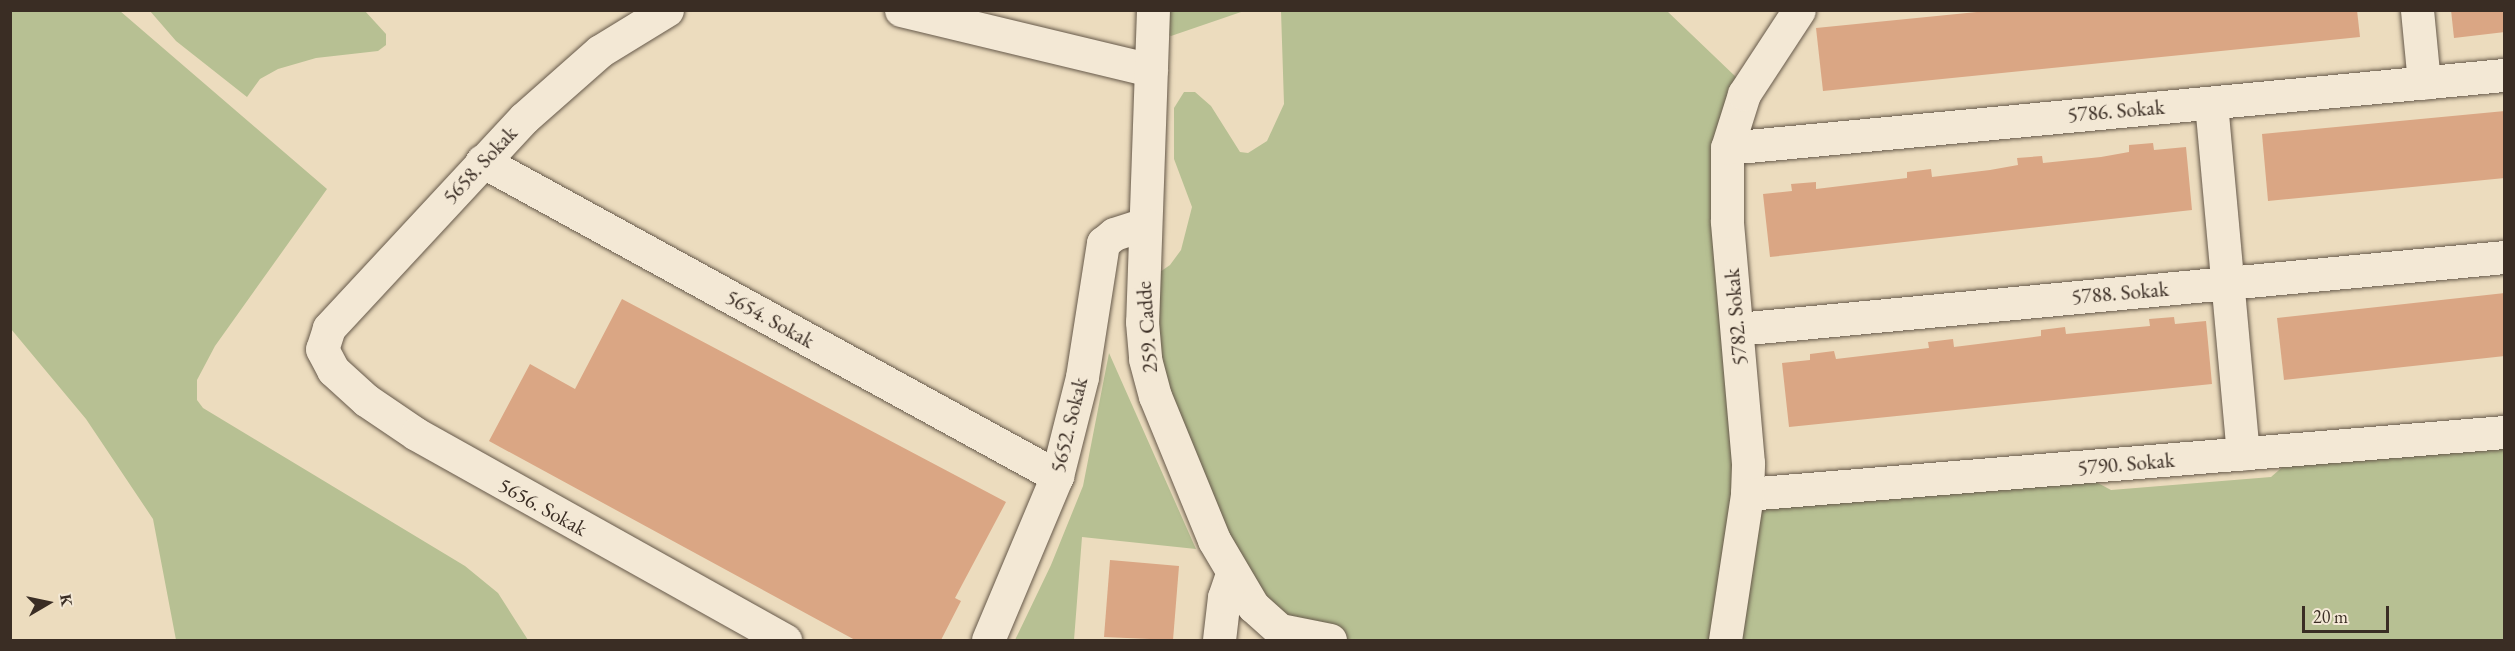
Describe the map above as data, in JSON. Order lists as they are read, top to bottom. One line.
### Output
{"streets":{"street":["5786. Sokak","5658. Sokak","5788. Sokak","5782. Sokak","5654. Sokak","259. Cadde","5652. Sokak","5790. Sokak","5656. Sokak"]},"crossings":[["5786. Sokak","5782. Sokak"],["5658. Sokak","5654. Sokak"],["5658. Sokak","5656. Sokak"],["5788. Sokak","5782. Sokak"],["5782. Sokak","5790. Sokak"],["5654. Sokak","5652. Sokak"],["259. Cadde","5652. Sokak"]],"scale_bar":"20 m","north":"right"}
